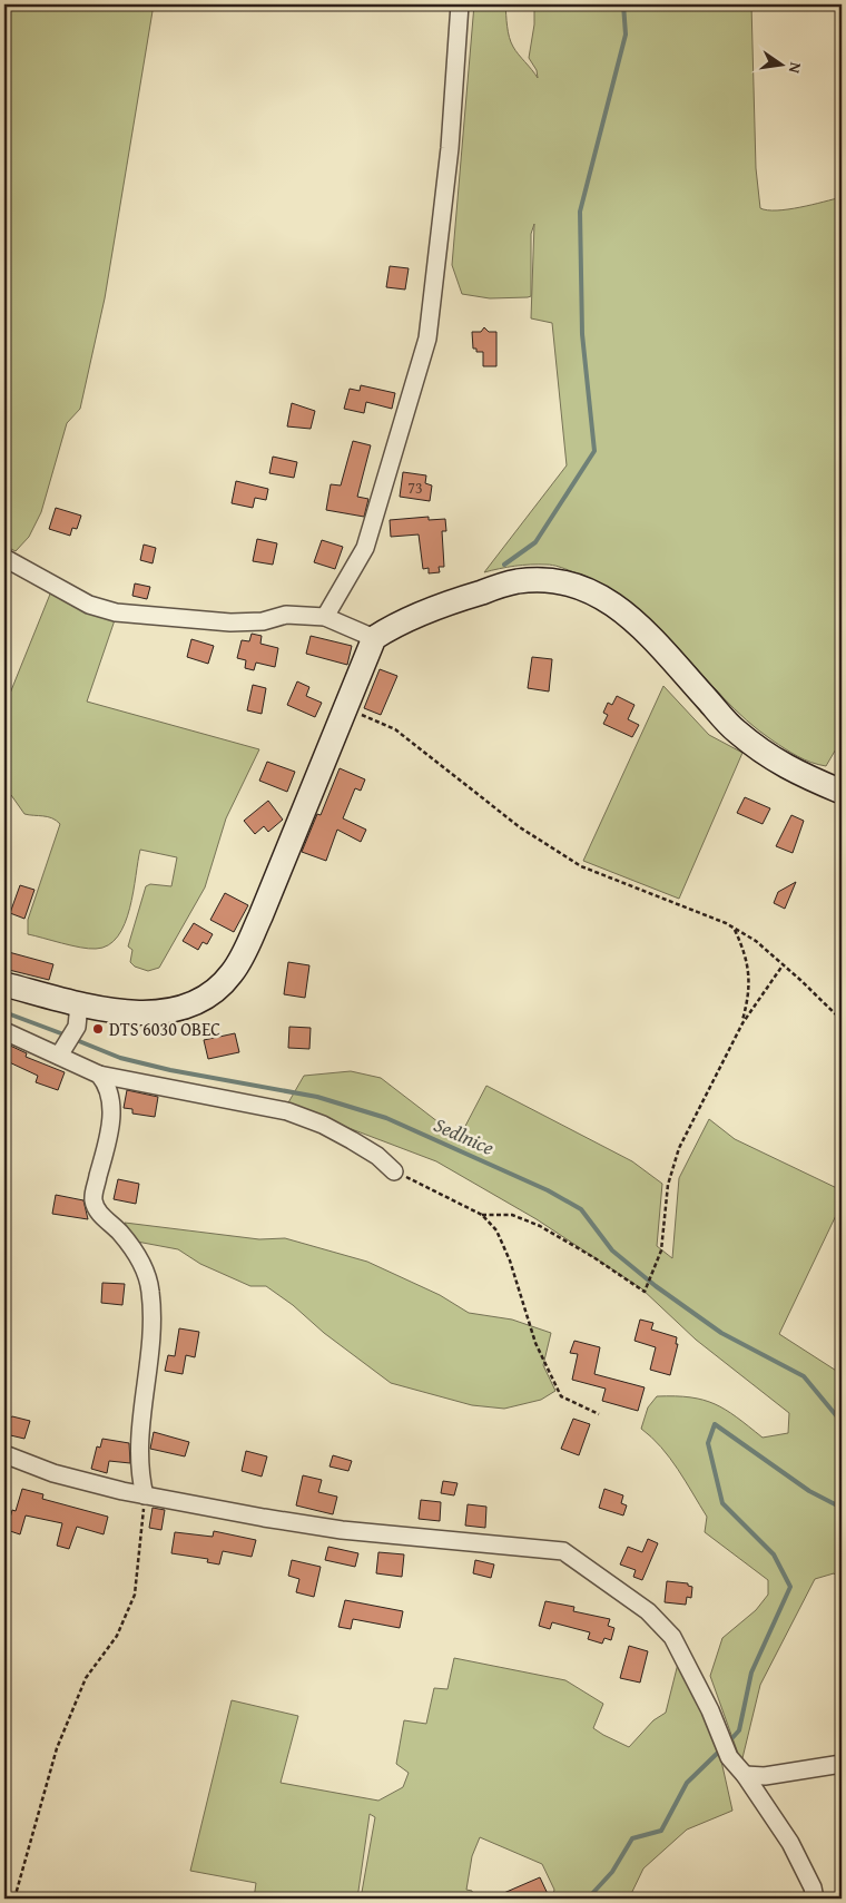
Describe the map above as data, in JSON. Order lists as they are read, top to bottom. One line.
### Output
{"water":["Sedlnice"],"places":["DTS 6030 OBEC"],"house_numbers":["73"],"north":"right"}
